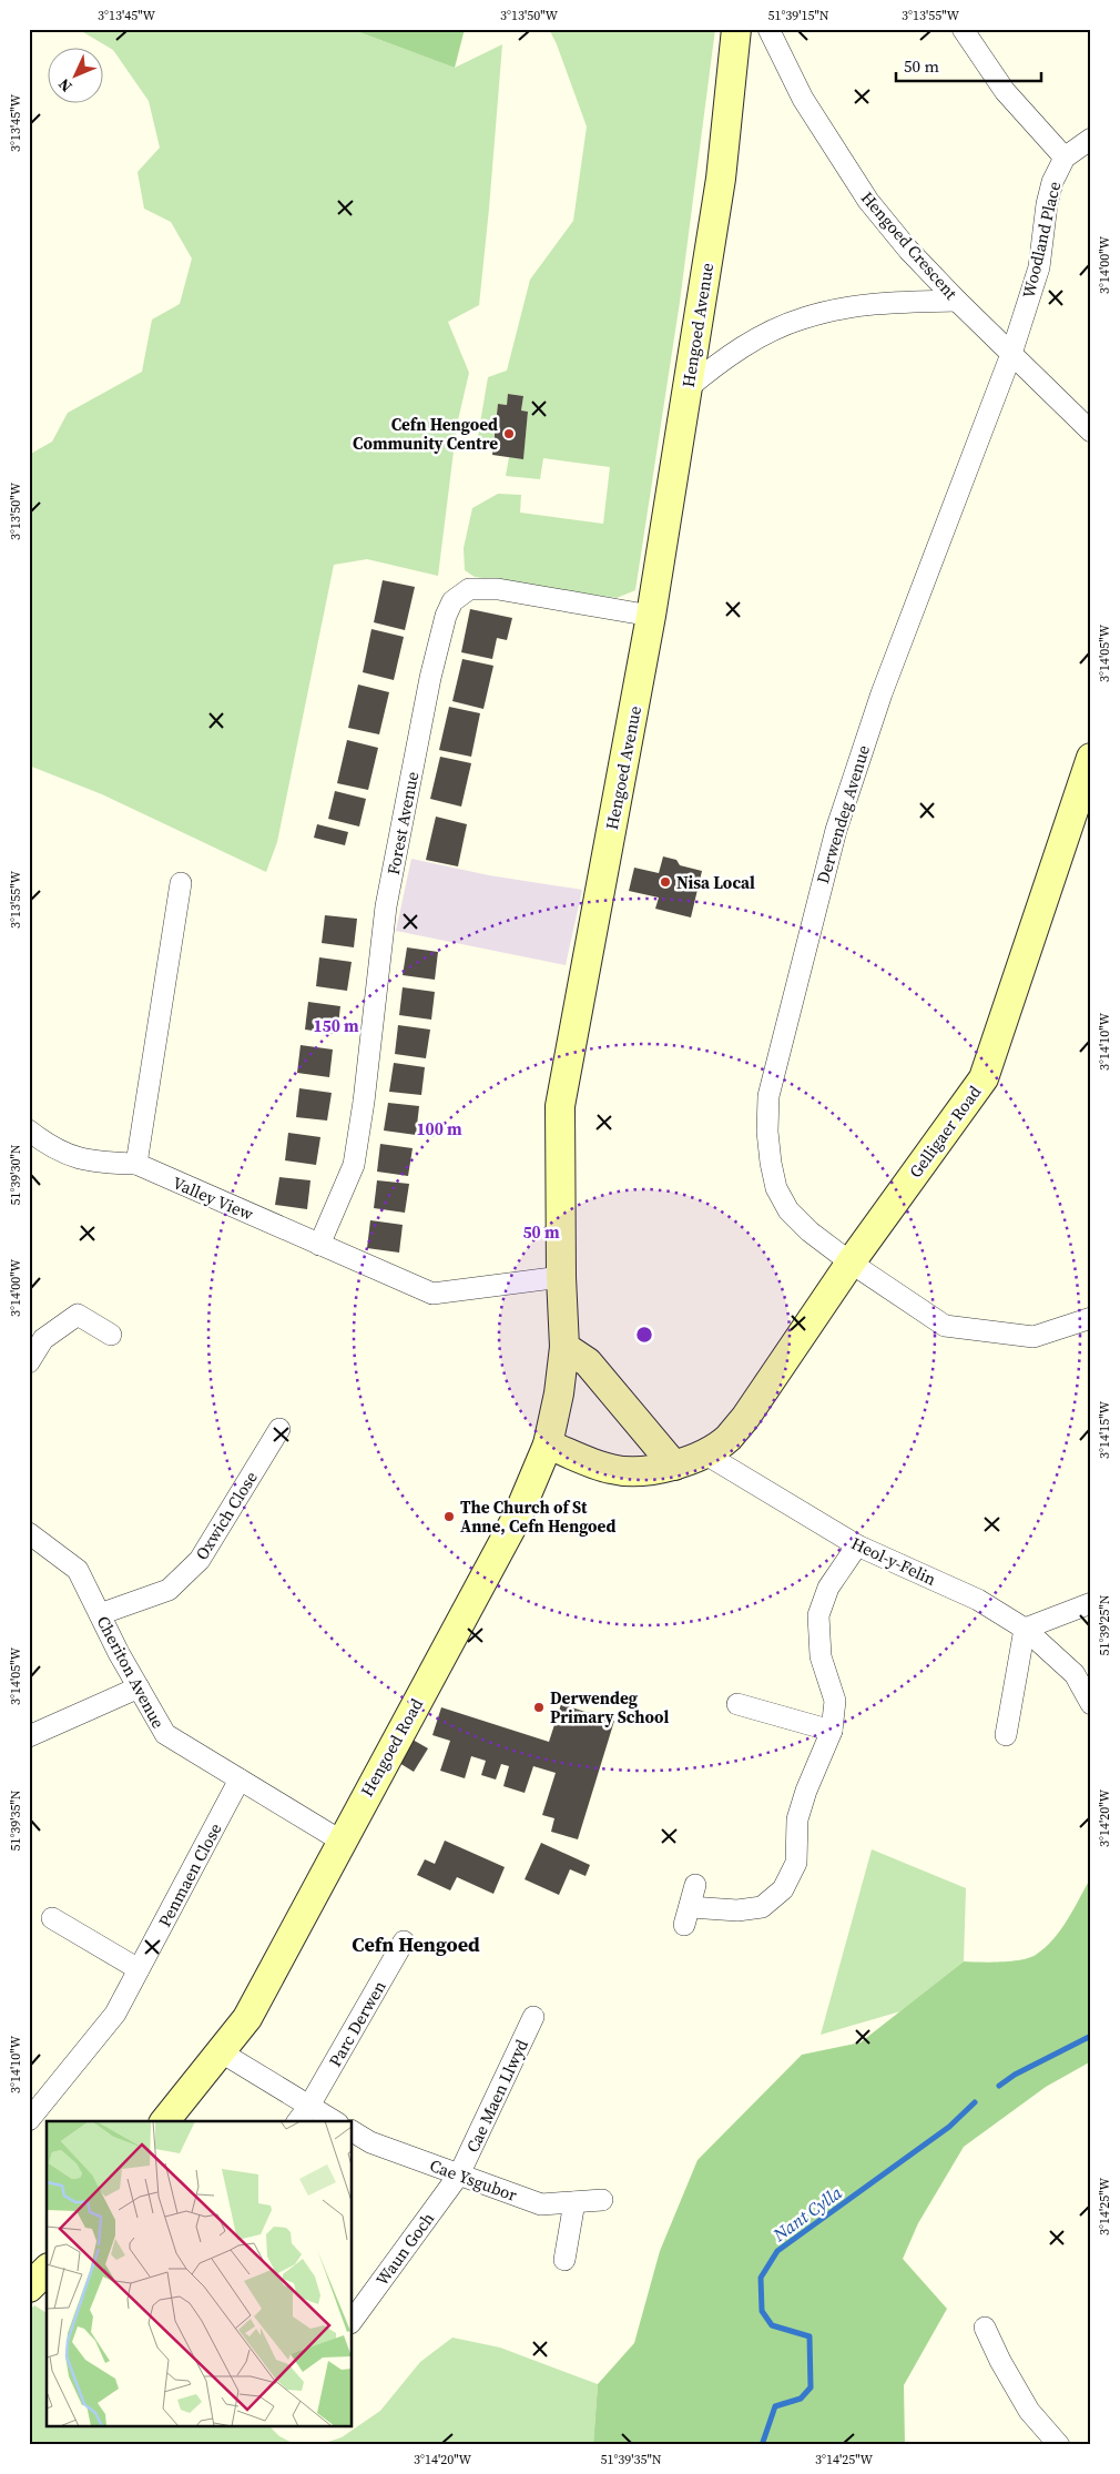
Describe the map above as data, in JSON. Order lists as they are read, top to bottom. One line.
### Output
{"streets":{"street":["Woodland Place","Hengoed Crescent","Hengoed Avenue","Derwendeg Avenue","Forest Avenue","Gelligaer Road","Valley View","Oxwich Close","Heol-y-Felin","Cheriton Avenue","Hengoed Road","Penmaen Close","Parc Derwen","Cae Maen Llwyd","Cae Ysgubor","Waun Goch"]},"crossings":[["Woodland Place","Hengoed Crescent"],["Woodland Place","Derwendeg Avenue"],["Hengoed Crescent","Derwendeg Avenue"],["Hengoed Avenue","Forest Avenue"],["Hengoed Avenue","Valley View"],["Hengoed Avenue","Hengoed Road"],["Derwendeg Avenue","Gelligaer Road"],["Forest Avenue","Valley View"],["Gelligaer Road","Heol-y-Felin"],["Gelligaer Road","Hengoed Road"],["Oxwich Close","Cheriton Avenue"],["Cheriton Avenue","Hengoed Road"],["Cheriton Avenue","Penmaen Close"],["Cae Maen Llwyd","Cae Ysgubor"],["Cae Maen Llwyd","Waun Goch"],["Cae Ysgubor","Waun Goch"]],"districts":["Cefn Hengoed"],"water":["Nant Cylla"],"places":["Cefn Hengoed Community Centre","Nisa Local","The Church of St Anne, Cefn Hengoed","Derwendeg Primary School"],"scale_bar":"50 m","north":"bottom left","coordinates":["3°13'45\"W","3°13'50\"W","51°39'15\"N","3°13'55\"W","3°14'00\"W","3°14'05\"W","3°14'10\"W","51°39'30\"N","3°14'15\"W","51°39'25\"N","3°14'20\"W","51°39'35\"N","3°14'25\"W"],"rings":["150 m","100 m","50 m"]}
